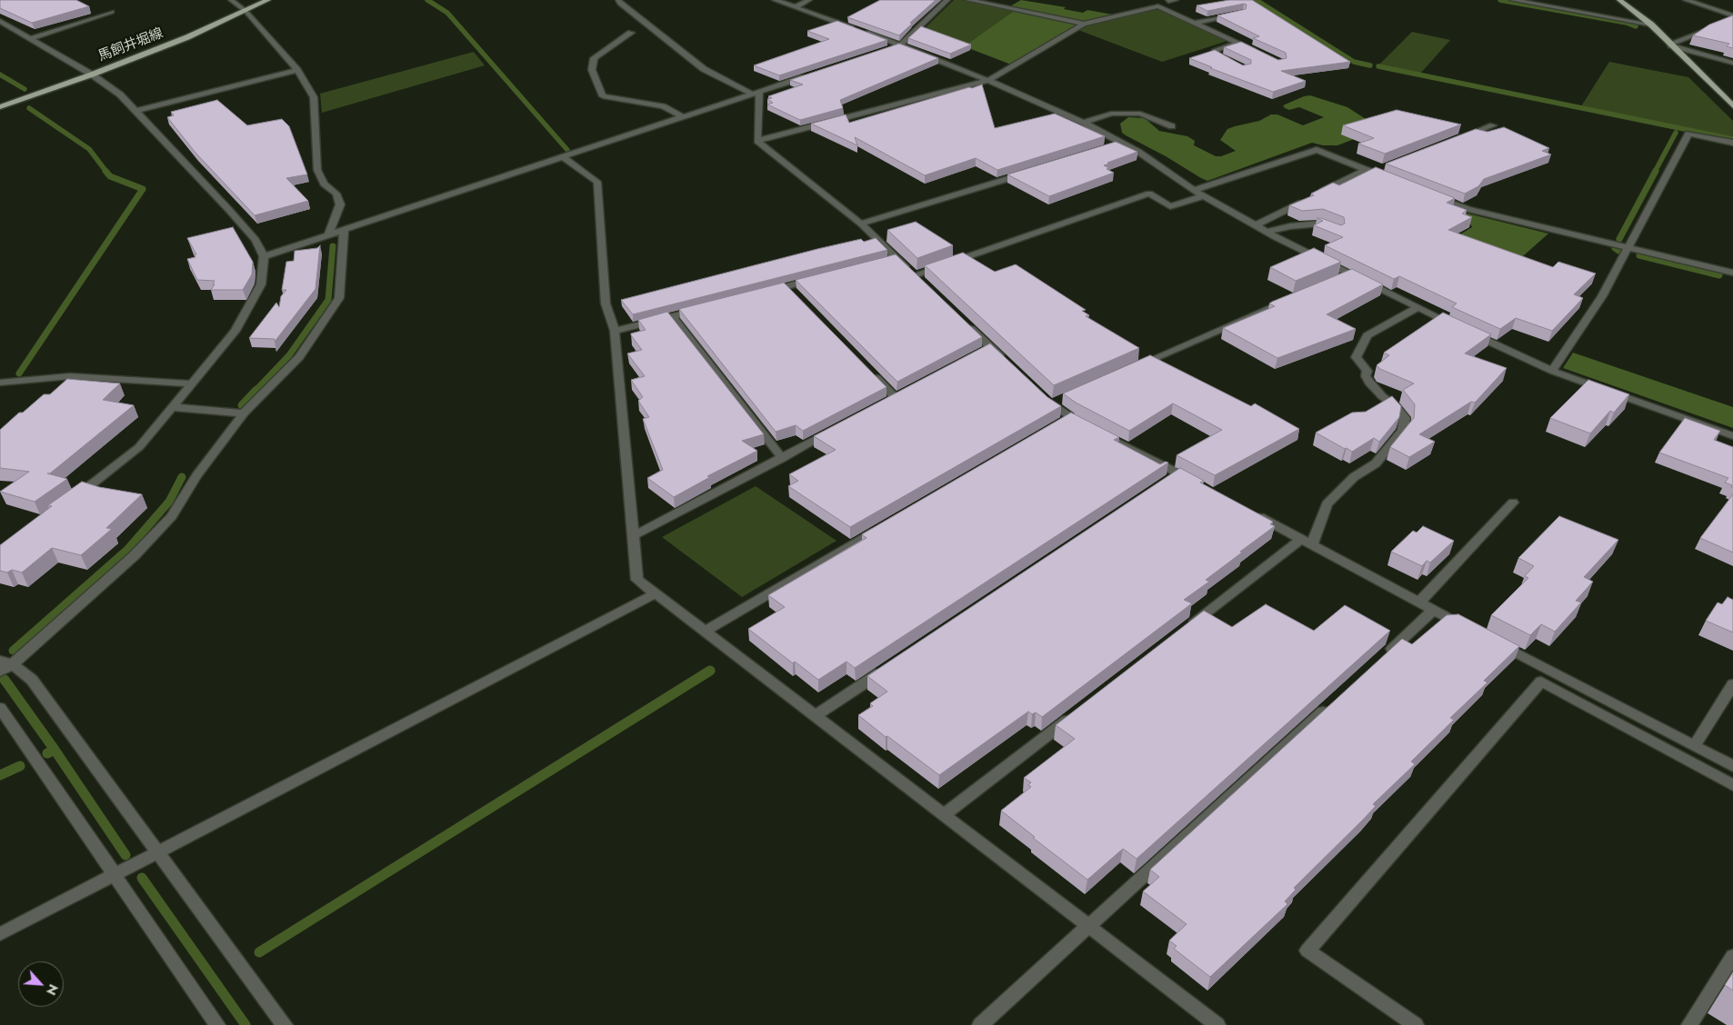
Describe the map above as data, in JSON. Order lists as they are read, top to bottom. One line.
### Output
{"streets":{"main road":["馬飼井堀線"]},"north":"bottom right"}
